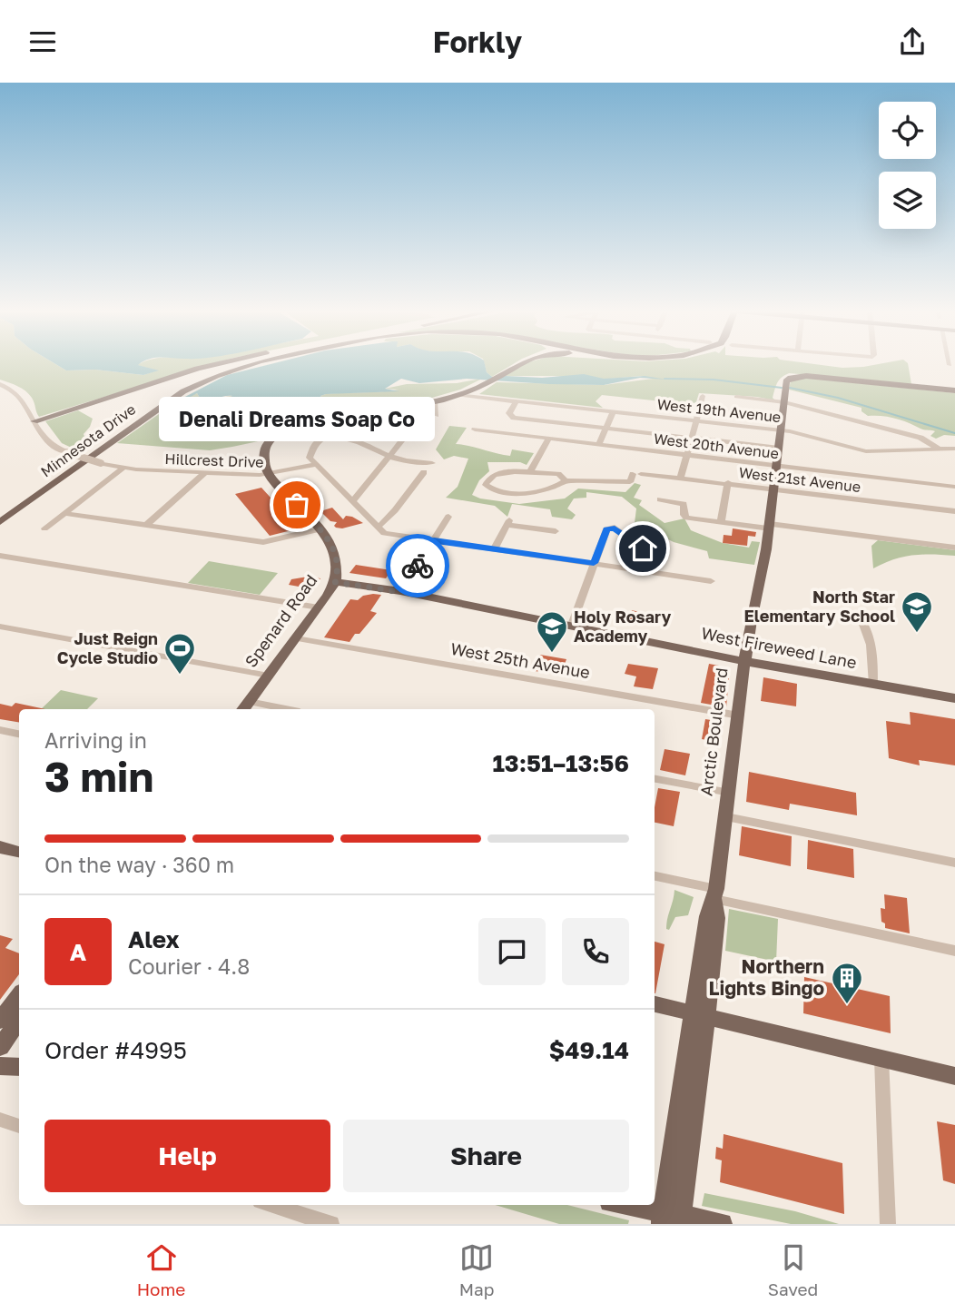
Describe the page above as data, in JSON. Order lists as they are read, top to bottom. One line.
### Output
{"streets":{"main road":["Minnesota Drive","Spenard Road","West Fireweed Lane","Arctic Boulevard"],"street":["West 19th Avenue","West 20th Avenue","Hillcrest Drive","West 21st Avenue","West 25th Avenue"]},"crossings":[["West 19th Avenue","Arctic Boulevard"],["West 20th Avenue","Arctic Boulevard"],["Hillcrest Drive","Spenard Road"],["West 21st Avenue","Arctic Boulevard"],["Spenard Road","West Fireweed Lane"],["Spenard Road","West 25th Avenue"],["West Fireweed Lane","Arctic Boulevard"],["West 25th Avenue","Arctic Boulevard"]],"places":{"other":["Denali Dreams Soap Co"],"school or university":["North Star Elementary School","Holy Rosary Academy"],"sports":["Just Reign Cycle Studio"],"building":["Northern Lights Bingo"]},"page":{"header":"Forkly","bubble":"Denali Dreams Soap Co","heading":["3 min","Arriving in","13:51–13:56"],"panel":["Alex","Courier · 4.8","Order #4995","$49.14"],"bar":"On the way · 360 m","round":"A","buttons":["Help","Share"],"tabs":["Home","Map","Saved"]}}
